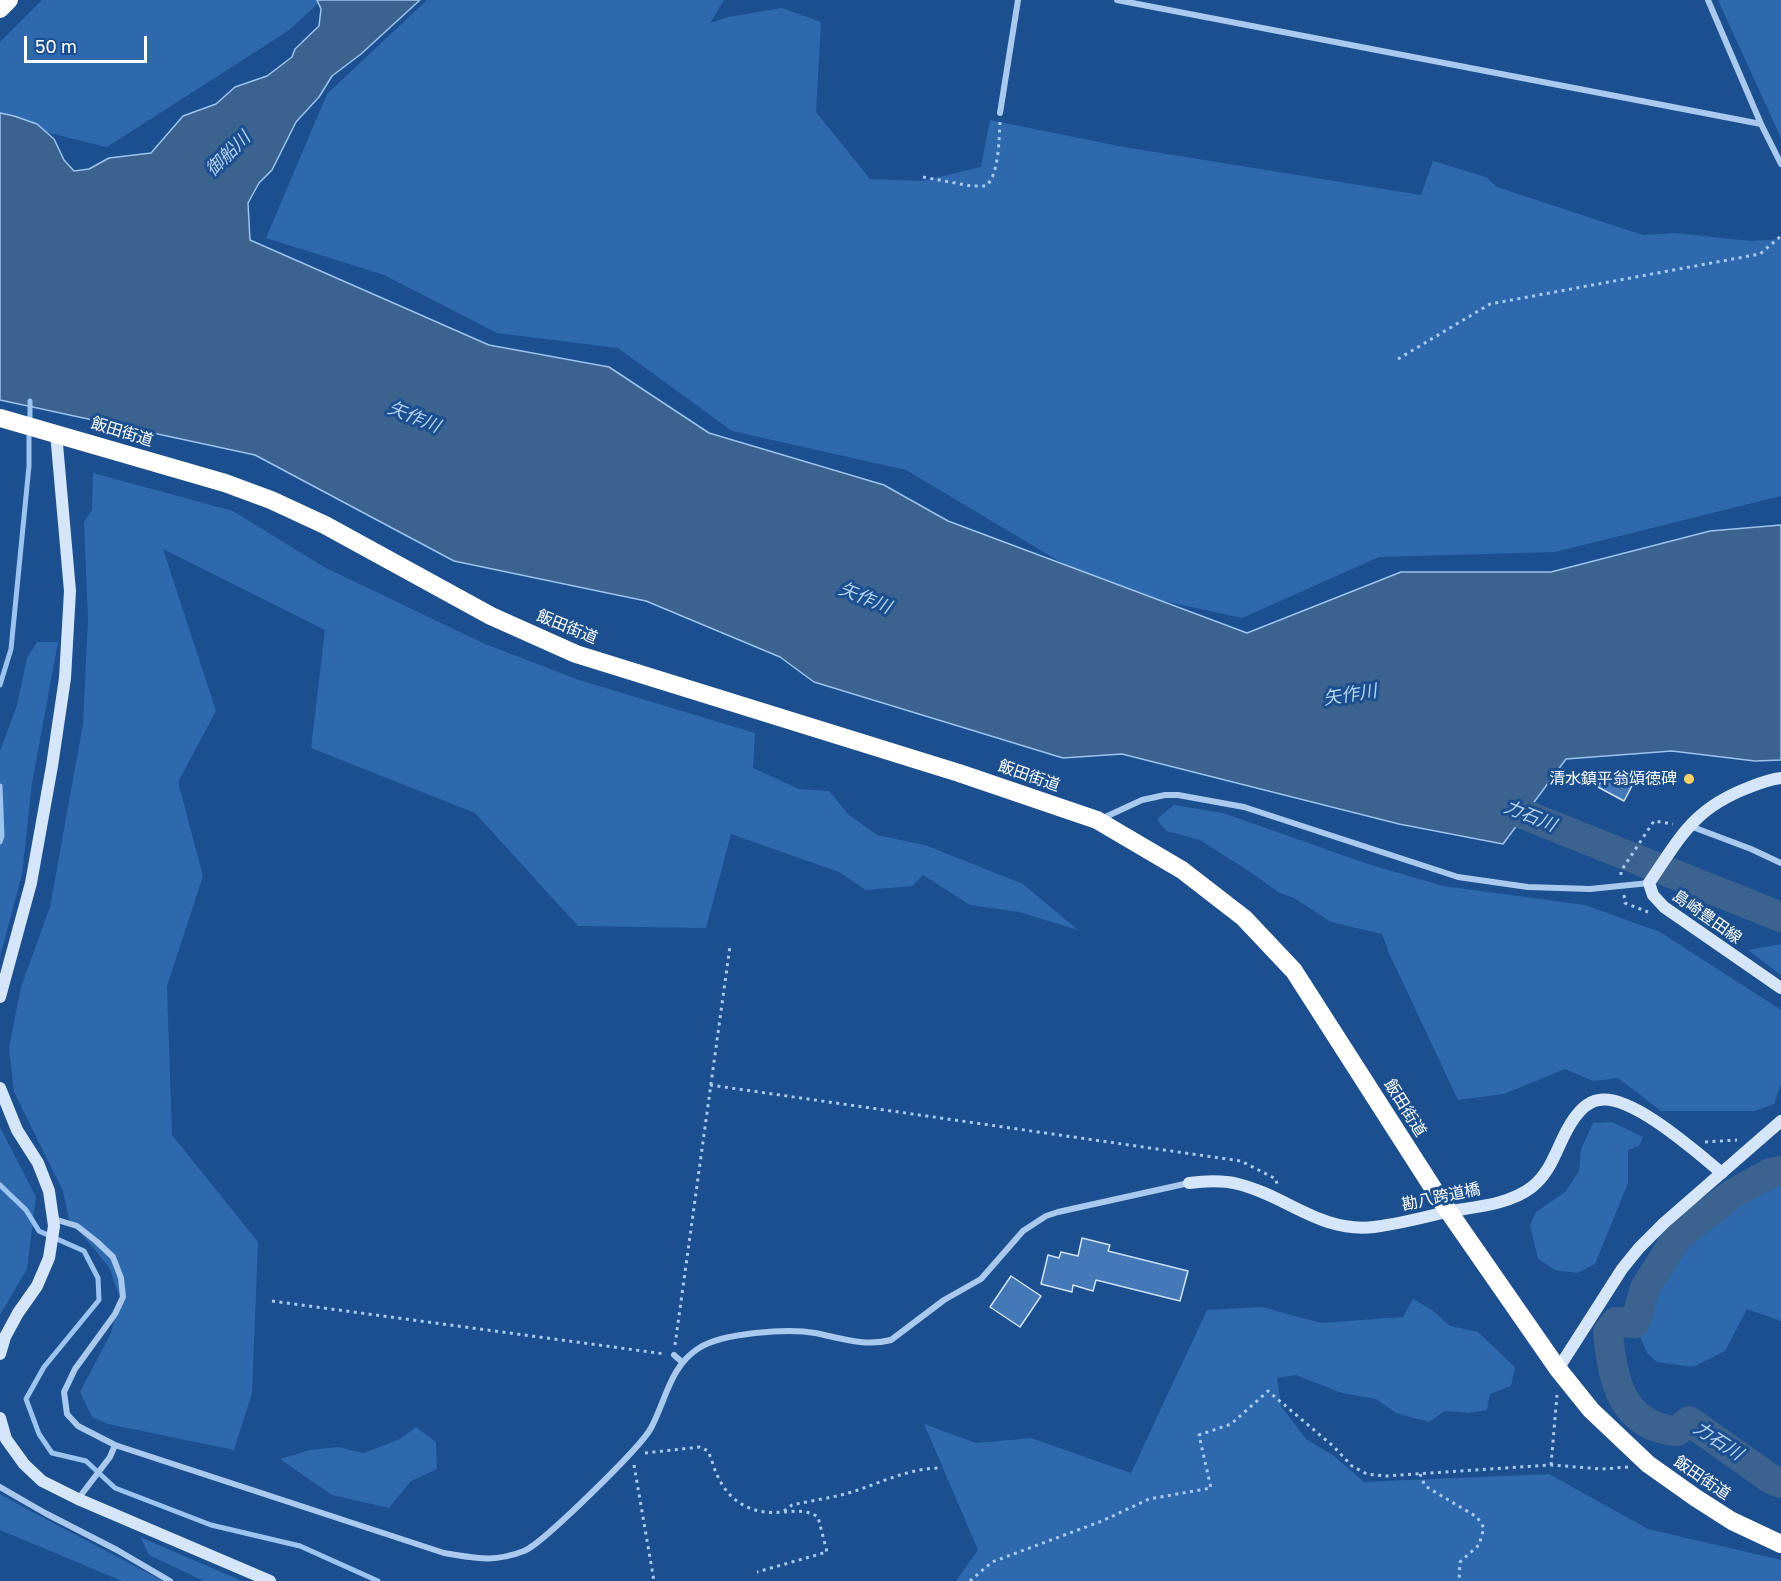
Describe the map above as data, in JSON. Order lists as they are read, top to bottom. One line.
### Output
{"streets":{"highway":["飯田街道"],"street":["島崎豊田線","勘八跨道橋"]},"water":["御船川","矢作川","力石川"],"places":["清水鎮平翁頌徳碑"],"scale_bar":"50 m"}
